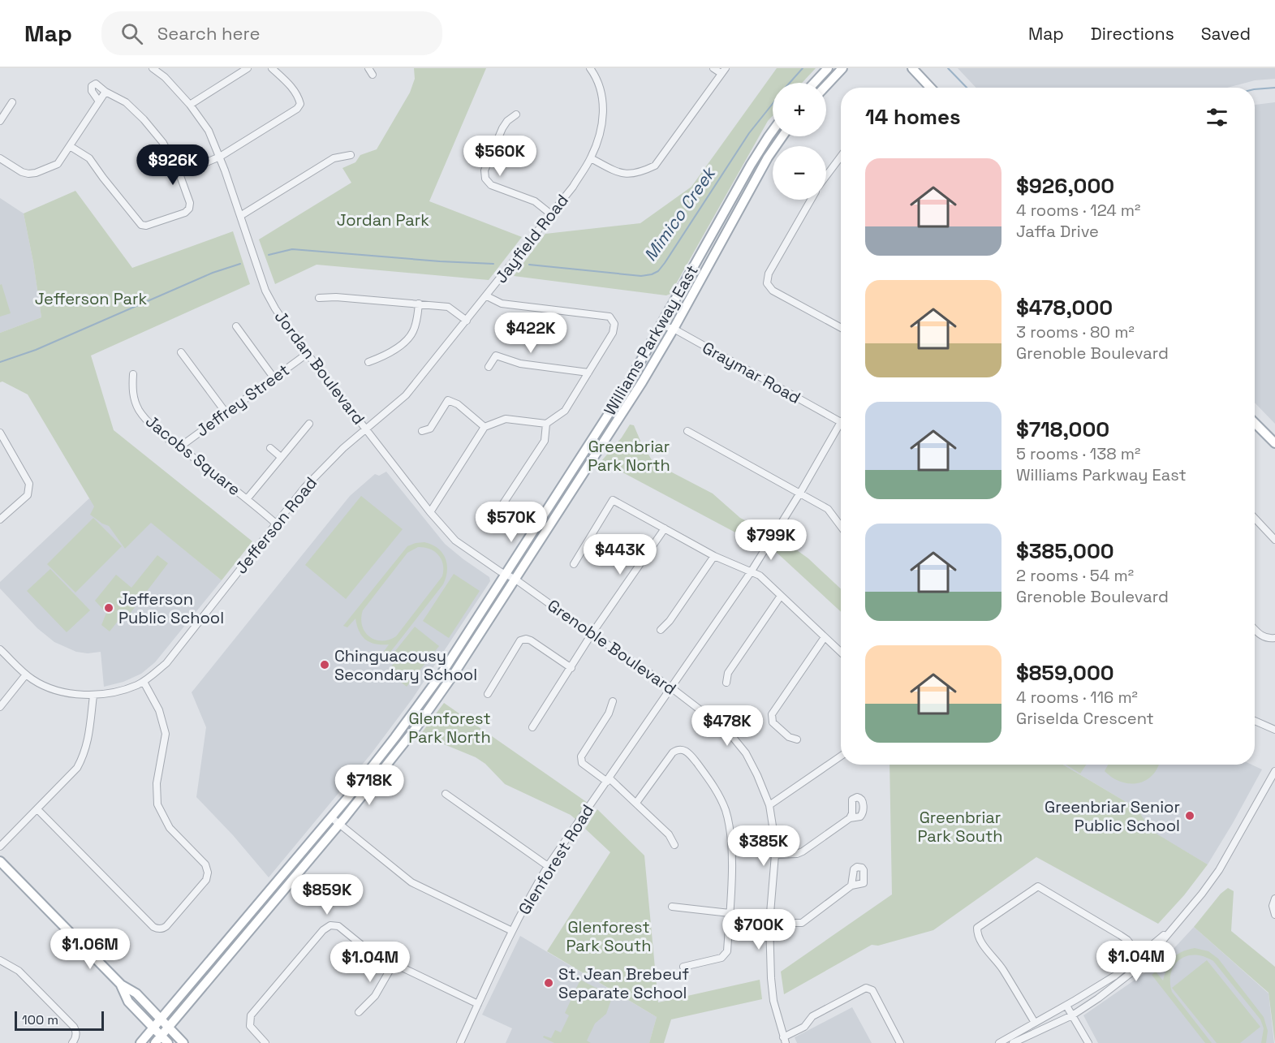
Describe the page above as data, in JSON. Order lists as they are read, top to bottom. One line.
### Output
{"streets":{"main road":["Williams Parkway East"],"street":["Jayfield Road","Jordan Boulevard","Graymar Road","Jeffrey Street","Jacobs Square","Jefferson Road","Grenoble Boulevard","Glenforest Road"]},"crossings":[["Jayfield Road","Jordan Boulevard"],["Jayfield Road","Jefferson Road"],["Williams Parkway East","Jordan Boulevard"],["Williams Parkway East","Graymar Road"],["Williams Parkway East","Grenoble Boulevard"],["Jordan Boulevard","Jeffrey Street"],["Jordan Boulevard","Jefferson Road"],["Jordan Boulevard","Grenoble Boulevard"],["Graymar Road","Glenforest Road"],["Jeffrey Street","Jacobs Square"],["Jacobs Square","Jefferson Road"],["Grenoble Boulevard","Glenforest Road"]],"water":["Mimico Creek"],"parks":["Jordan Park","Jefferson Park","Greenbriar Park North","Glenforest Park North","Greenbriar Park South","Glenforest Park South"],"places":["Jefferson Public School","Chinguacousy Secondary School","Greenbriar Senior Public School","St. Jean Brebeuf Separate School"],"scale_bar":"100 m","page":{"header":"Map","search":"Search here","nav":["Map","Directions","Saved"],"map_buttons":["+","−"],"heading":"14 homes","price":["$560K","$926K","$422K","$570K","$799K","$443K","$478K","$718K","$385K","$859K","$700K","$1.06M","$1.04M","$1.04M"],"list":[{"name":"$926,000","note":"4 rooms · 124 m² · Jaffa Drive"},{"name":"$478,000","note":"3 rooms · 80 m² · Grenoble Boulevard"},{"name":"$718,000","note":"5 rooms · 138 m² · Williams Parkway East"},{"name":"$385,000","note":"2 rooms · 54 m² · Grenoble Boulevard"},{"name":"$859,000","note":"4 rooms · 116 m² · Griselda Crescent"}],"scale":"100 m"}}
